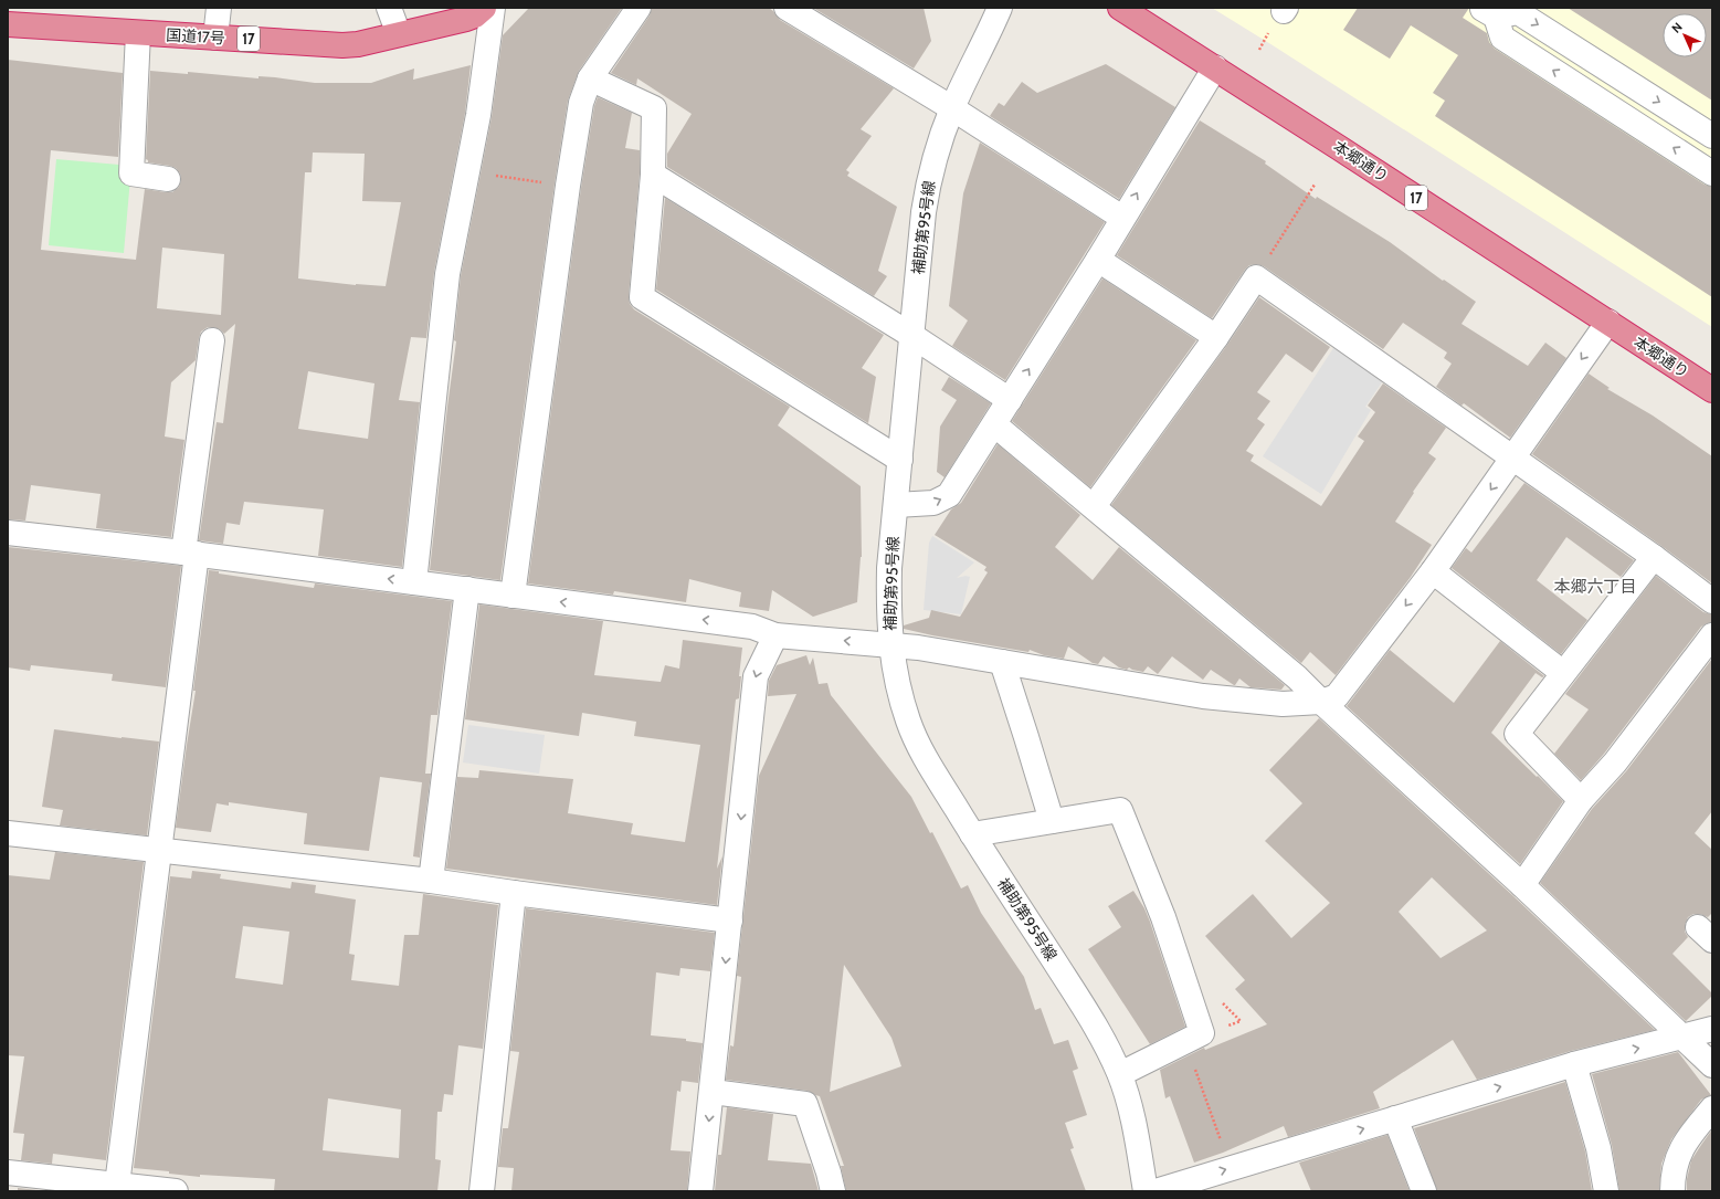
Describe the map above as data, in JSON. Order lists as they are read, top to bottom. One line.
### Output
{"streets":{"highway":["国道17号","17","本郷通り"],"street":["補助第95号線"]},"districts":["本郷六丁目"],"north":"top left"}
